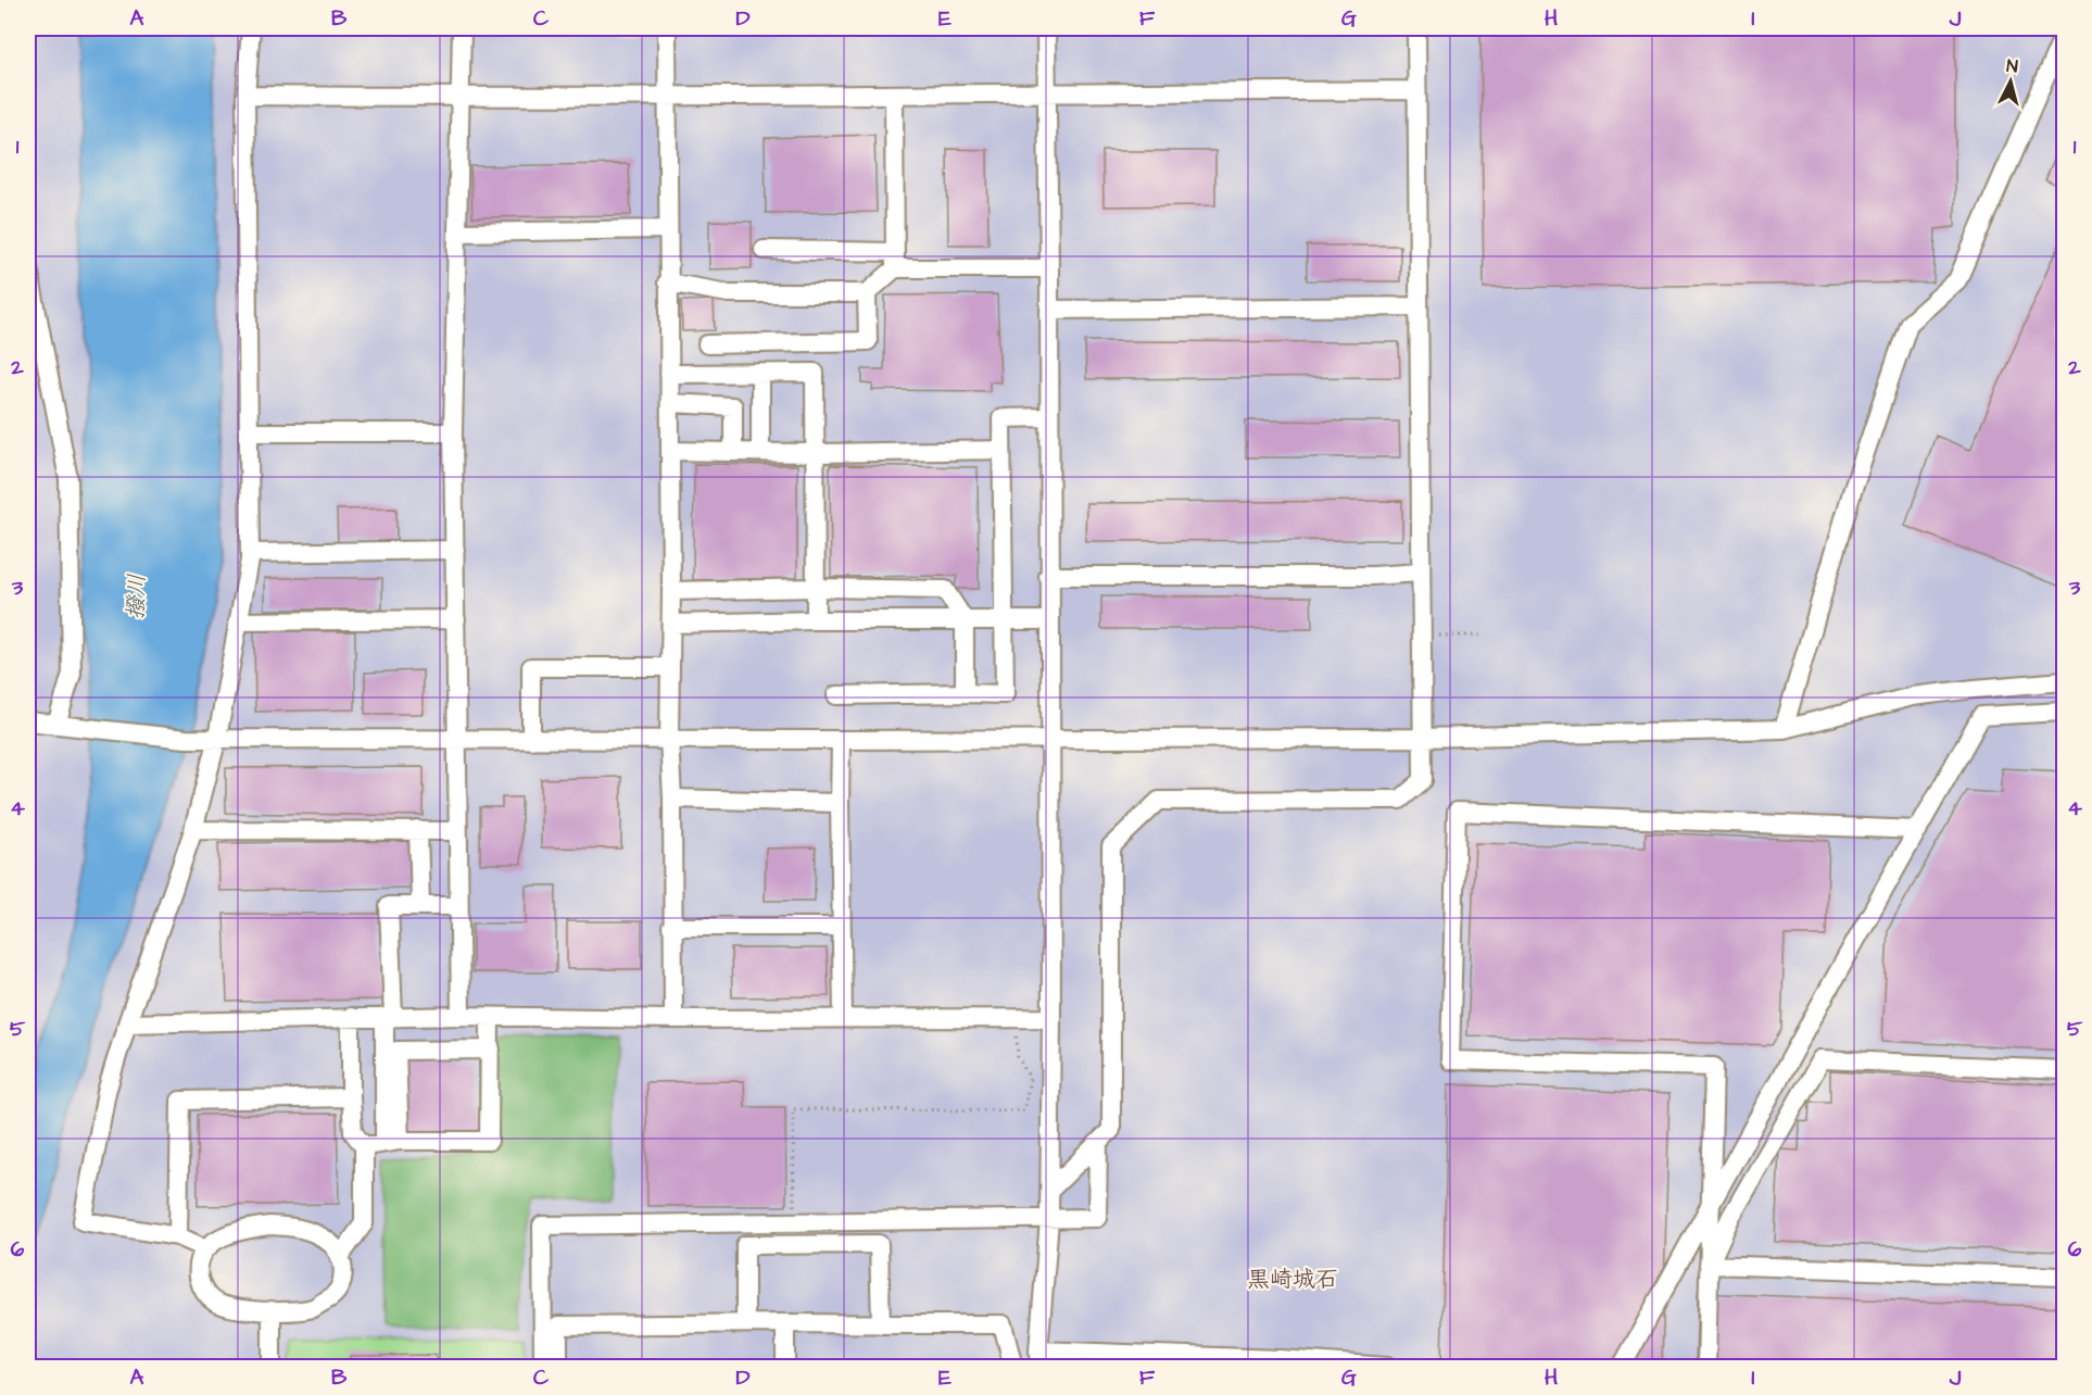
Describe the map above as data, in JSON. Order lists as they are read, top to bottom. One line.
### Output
{"districts":["黒崎城石"],"water":["撥川"],"north":"top","grid":{"columns":["A","B","C","D","E","F","G","H","I","J"],"rows":["1","2","3","4","5","6"]}}
